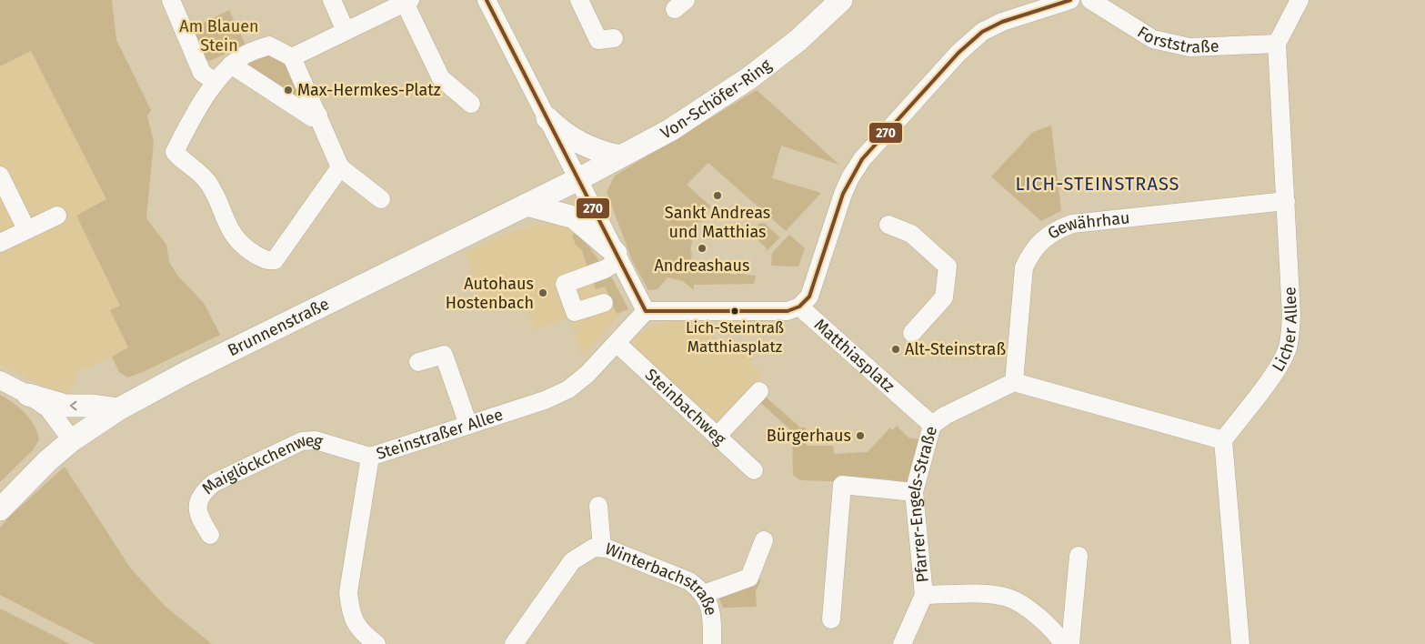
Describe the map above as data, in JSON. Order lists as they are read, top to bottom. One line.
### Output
{"streets":{"main road":["Von-Schöfer-Ring","Brunnenstraße"],"street":["Forststraße","Gewährhau","Licher Allee","Matthiasplatz","Steinbachweg","Steinstraßer Allee","Maiglöckchenweg","Pfarrer-Engels-Straße","Winterbachstraße"]},"crossings":[["Forststraße","Licher Allee"],["Von-Schöfer-Ring","Brunnenstraße"],["Gewährhau","Licher Allee"],["Gewährhau","Pfarrer-Engels-Straße"],["Matthiasplatz","Steinstraßer Allee"],["Matthiasplatz","Pfarrer-Engels-Straße"],["Steinbachweg","Steinstraßer Allee"],["Steinstraßer Allee","Maiglöckchenweg"]],"districts":["LICH-STEINSTRASS"],"parks":["Am Blauen Stein"],"places":["Max-Hermkes-Platz","Sankt Andreas und Matthias","Andreashaus","Autohaus Hostenbach","Lich-Steintraß Matthiasplatz","Alt-Steinstraß","Bürgerhaus"],"lines":["transit line 270"]}
